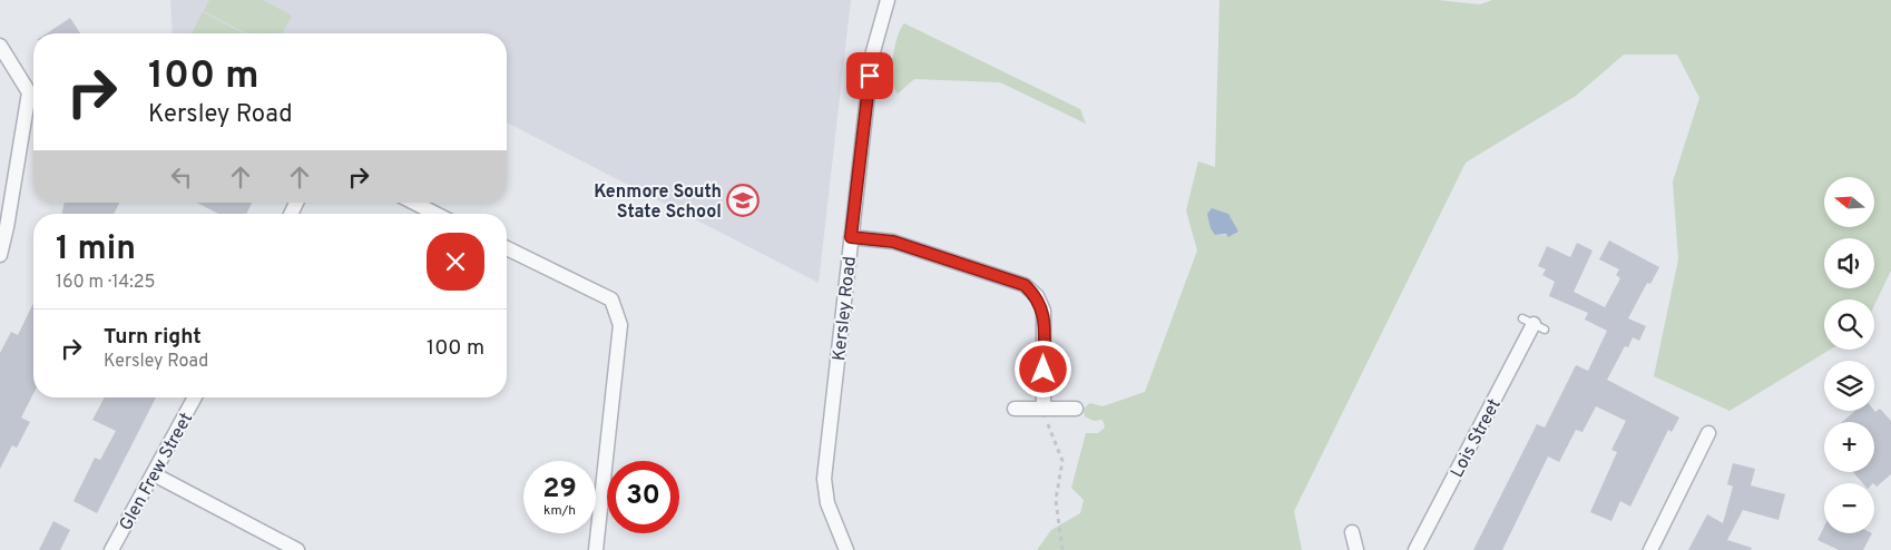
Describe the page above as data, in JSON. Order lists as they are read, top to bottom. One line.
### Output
{"streets":{"street":["Kersley Road","Lois Street","Glen Frew Street"]},"places":{"school or university":["Kenmore South State School"]},"north":"left","page":{"turn":["100 m","Kersley Road"],"map_buttons":["+","−"],"heading":["1 min","160 m · 14:25"],"list":[{"name":"Turn right","note":"Kersley Road","value":"100 m"}],"speed":"29 km/h","limit":"30"}}
